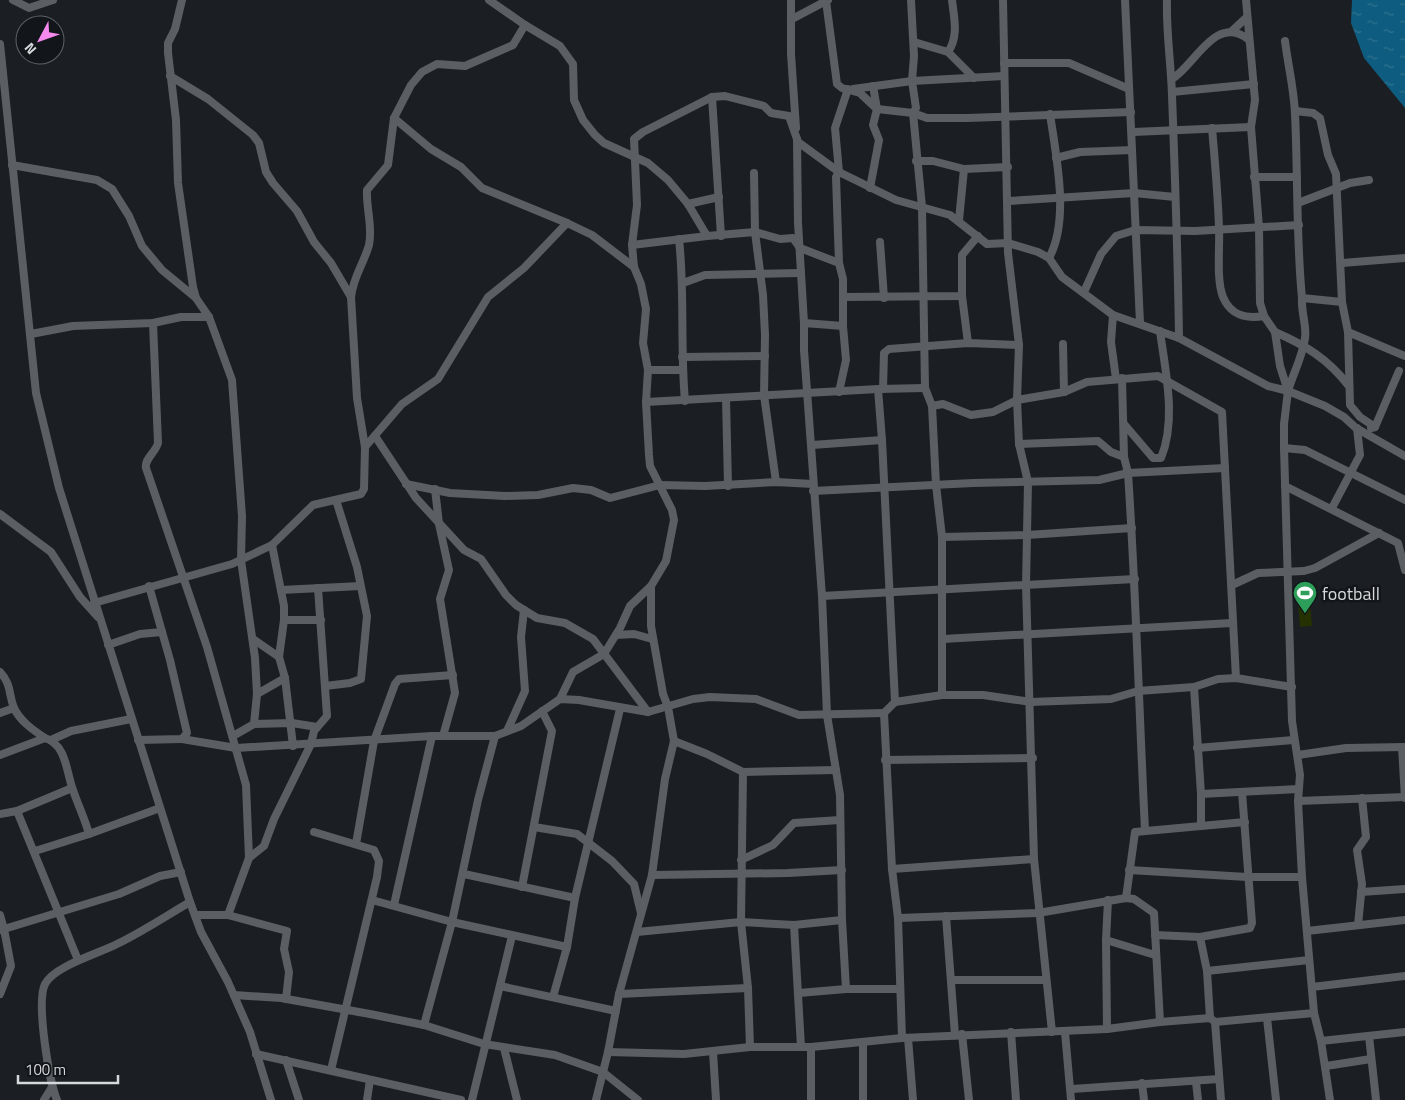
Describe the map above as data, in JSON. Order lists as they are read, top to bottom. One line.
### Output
{"places":{"sports":["football"]},"scale_bar":"100 m","north":"bottom left"}
